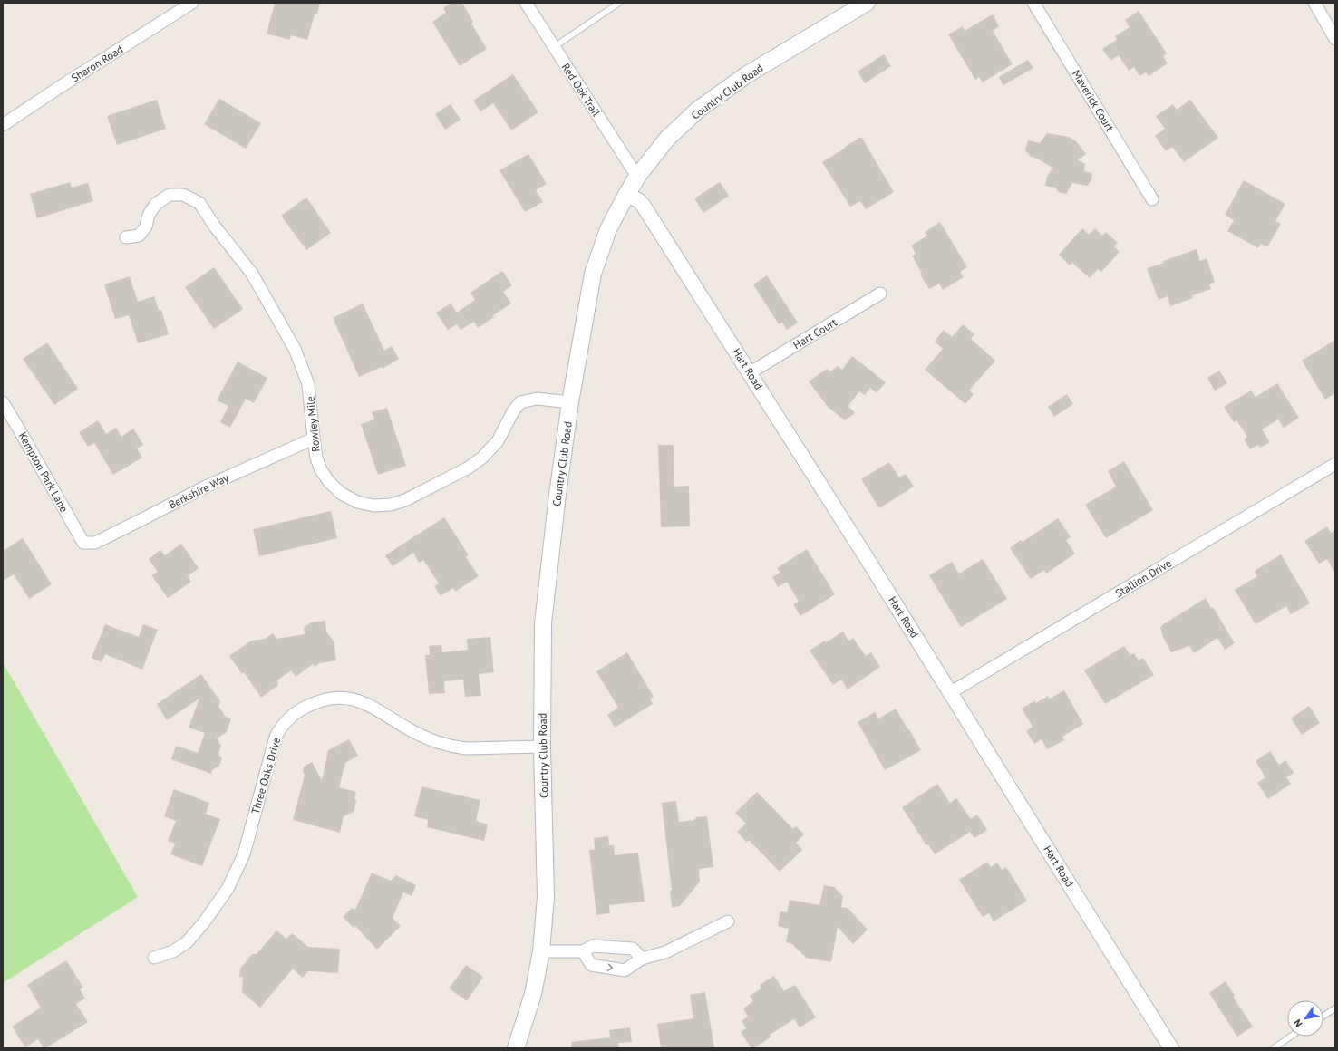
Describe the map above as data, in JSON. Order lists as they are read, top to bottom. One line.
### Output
{"streets":{"main road":["Country Club Road"],"street":["Sharon Road","Red Oak Trail","Maverick Court","Hart Court","Hart Road","Rowley Mile","Kempton Park Lane","Berkshire Way","Stallion Drive","Three Oaks Drive"]},"crossings":[["Red Oak Trail","Country Club Road"],["Country Club Road","Hart Road"],["Country Club Road","Rowley Mile"],["Country Club Road","Three Oaks Drive"],["Hart Court","Hart Road"],["Hart Road","Stallion Drive"],["Rowley Mile","Berkshire Way"],["Kempton Park Lane","Berkshire Way"]],"north":"bottom left"}
